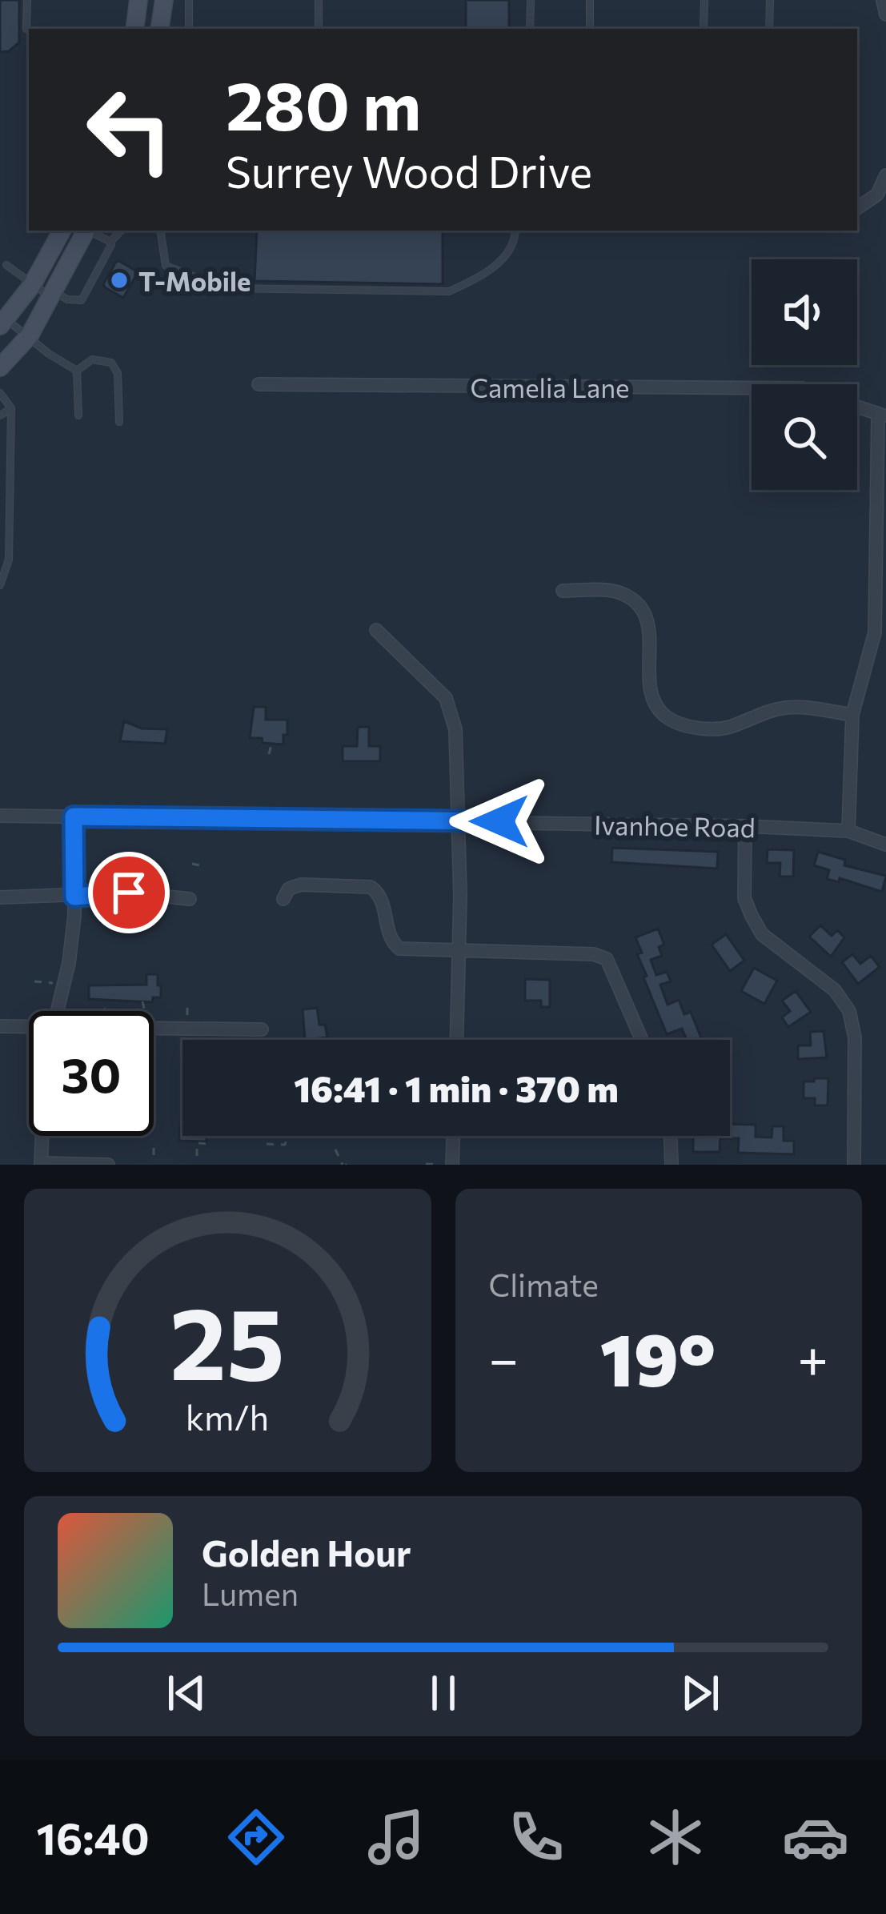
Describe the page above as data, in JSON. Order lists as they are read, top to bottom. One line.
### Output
{"streets":{"street":["Camelia Lane","Ivanhoe Road"]},"places":["T-Mobile"],"page":{"turn":["280 m","Surrey Wood Drive"],"limit":"30","trip":"16:41 · 1 min · 370 m","tile":"Climate","heat":["−","19°","+"],"song":["Golden Hour","Lumen"],"tabs":"16:40","gauge":["25","km/h"]}}
